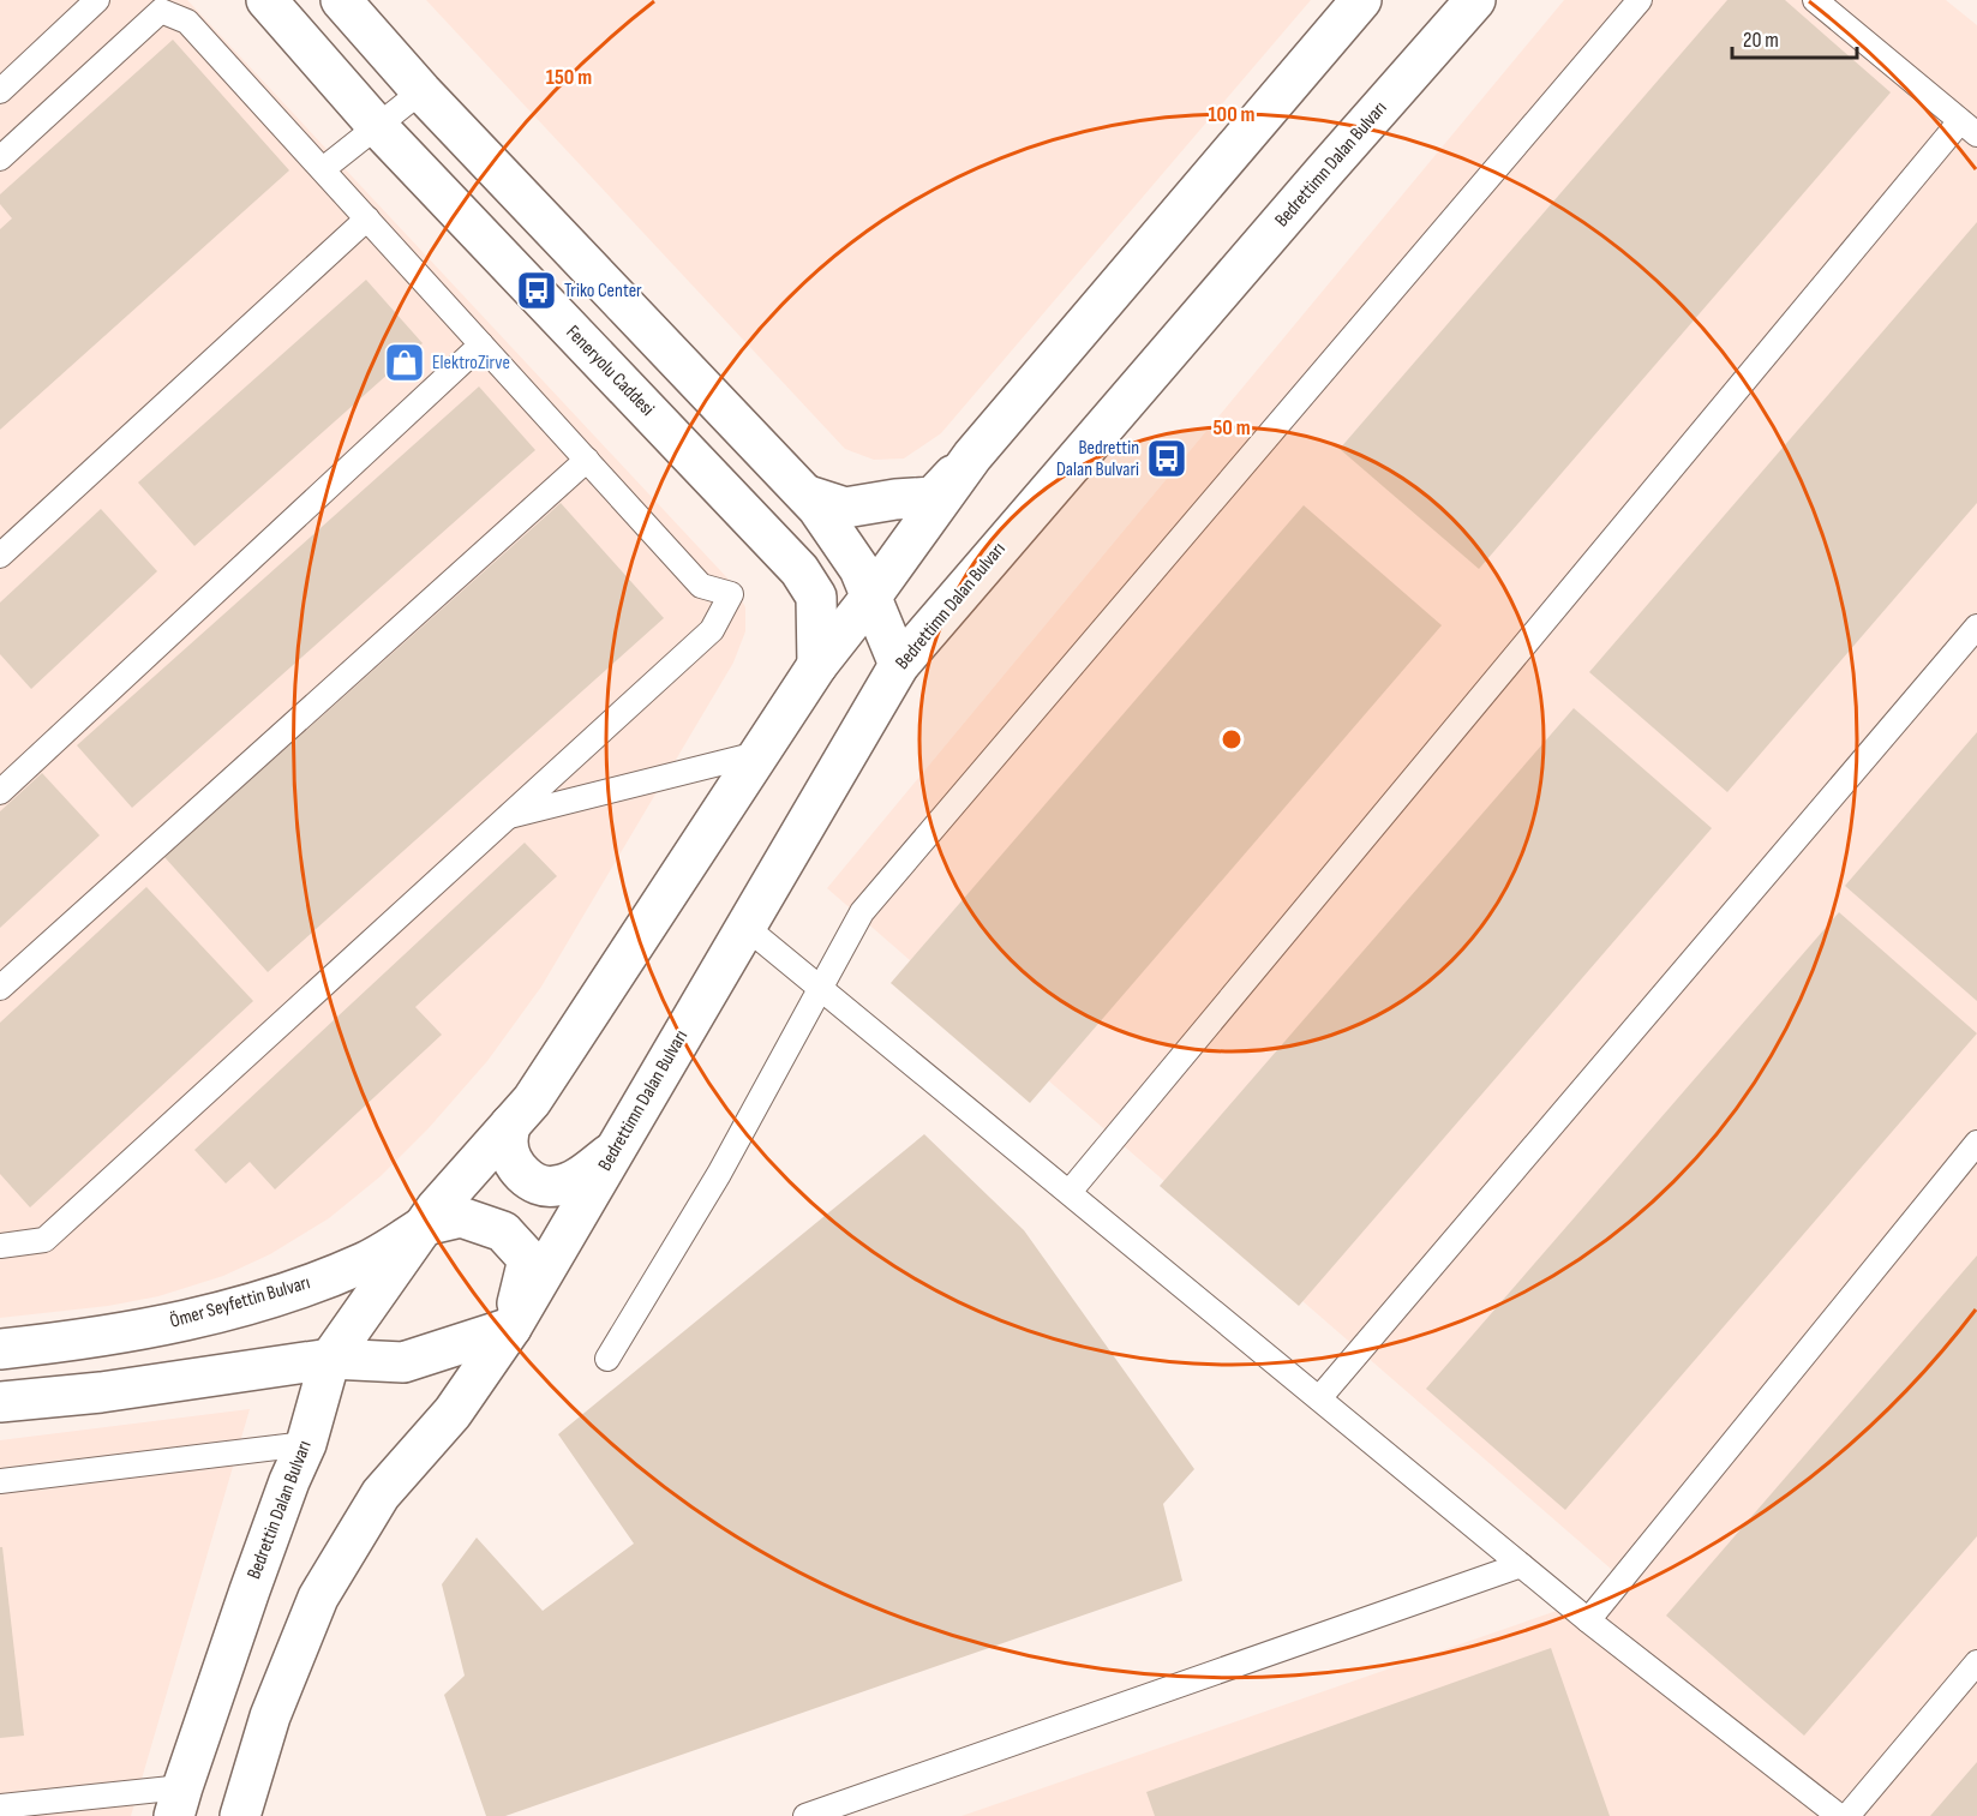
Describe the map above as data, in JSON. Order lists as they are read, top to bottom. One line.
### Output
{"streets":{"main road":["Bedrettimn Dalan Bulvarı","Feneryolu Caddesi","Ömer Seyfettin Bulvarı","Bedrettin Dalan Bulvarı"]},"crossings":[["Ömer Seyfettin Bulvarı","Bedrettin Dalan Bulvarı"]],"places":{"bus stop":["Triko Center","Bedrettin Dalan Bulvari"],"shop":["ElektroZirve"]},"scale_bar":"20 m","rings":["150 m","100 m","50 m"]}
